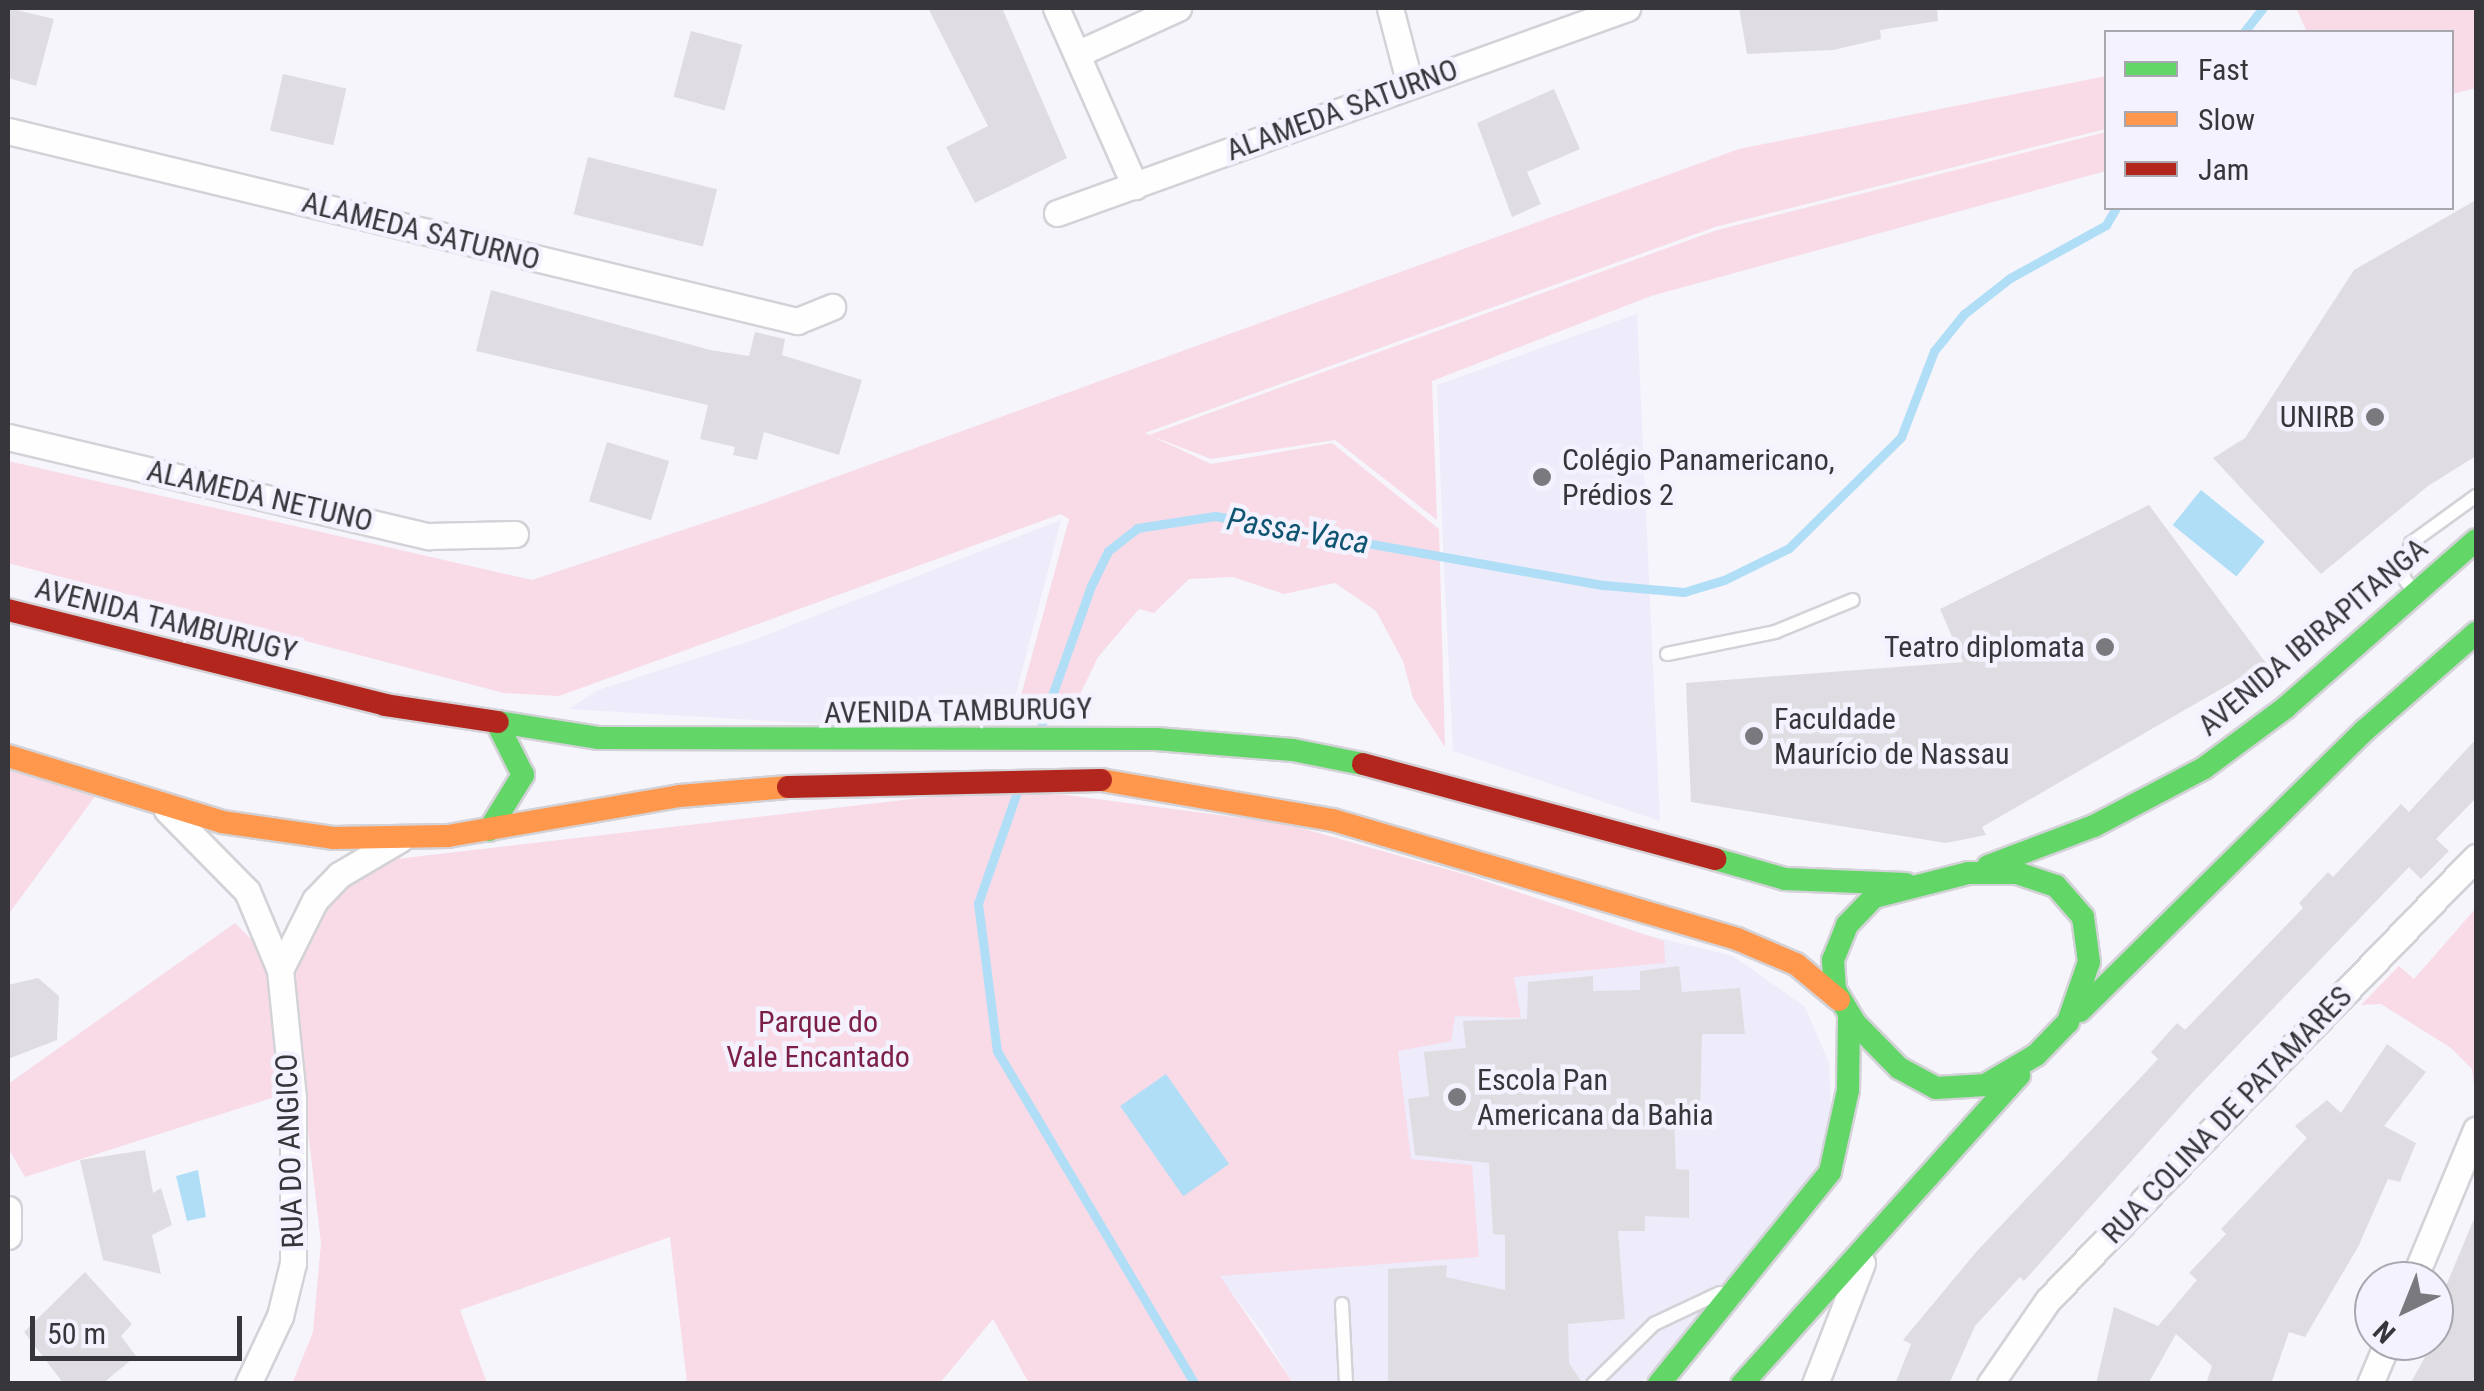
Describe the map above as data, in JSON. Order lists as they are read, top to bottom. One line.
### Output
{"streets":{"main road":["AVENIDA TAMBURUGY","AVENIDA IBIRAPITANGA"],"street":["ALAMEDA SATURNO","ALAMEDA NETUNO","RUA COLINA DE PATAMARES","RUA DO ANGICO"]},"crossings":[["AVENIDA TAMBURUGY","AVENIDA IBIRAPITANGA"]],"water":["Passa-Vaca"],"parks":["Parque do Vale Encantado"],"places":["UNIRB","Colégio Panamericano, Prédios 2","Teatro diplomata","Faculdade Maurício de Nassau","Escola Pan Americana da Bahia"],"legend":["Fast","Slow","Jam"],"scale_bar":"50 m","north":"bottom left"}
